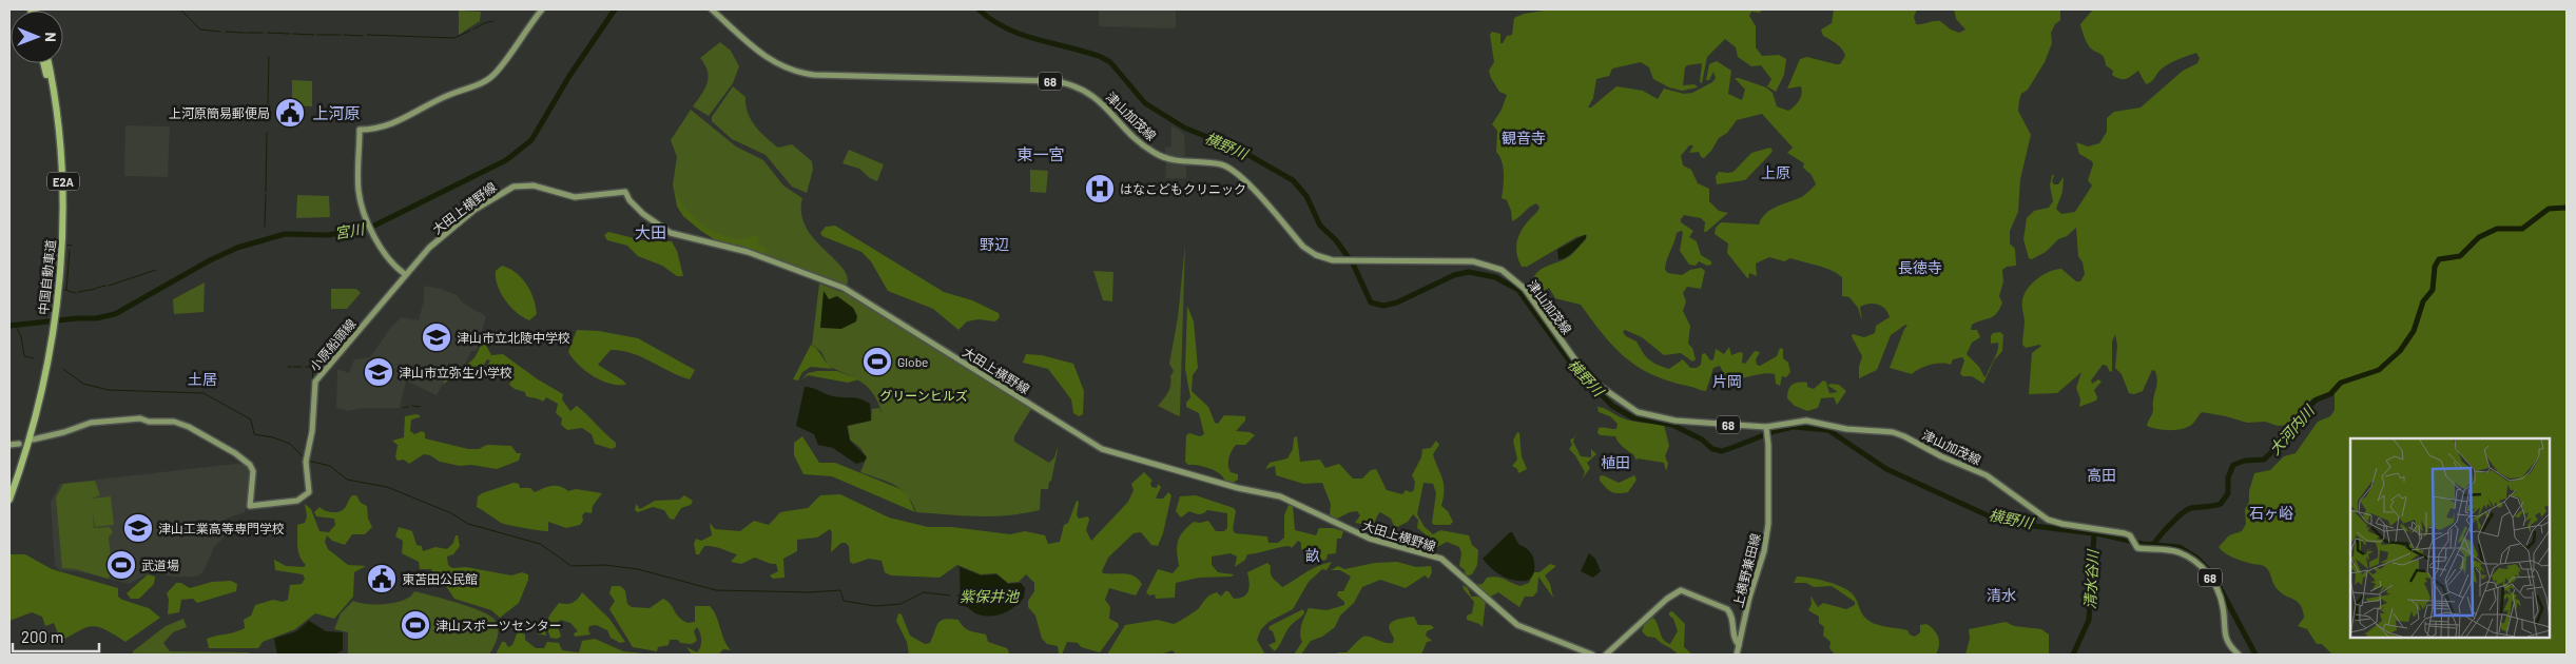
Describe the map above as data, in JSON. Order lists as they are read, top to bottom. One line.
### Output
{"streets":{"highway":["E2A","中国自動車道"],"main road":["68","津山加茂線","大田上横野線","小原船頭線","上横野兼田線"]},"crossings":[["津山加茂線","上横野兼田線"],["大田上横野線","小原船頭線"]],"districts":["上河原","観音寺","東一宮","上原","大田","野辺","長徳寺","土居","片岡","植田","高田","石ヶ峪","畝","清水"],"water":["横野川","宮川","大河内川","清水谷川","紫保井池"],"parks":["グリーンヒルズ"],"places":{"public building":["上河原簡易郵便局","東苫田公民館"],"hospital":["はなこどもクリニック"],"school or university":["津山市立北陵中学校","津山市立弥生小学校","津山工業高等専門学校"],"sports":["Globe","武道場","津山スポーツセンター"]},"scale_bar":"200 m","north":"right"}
